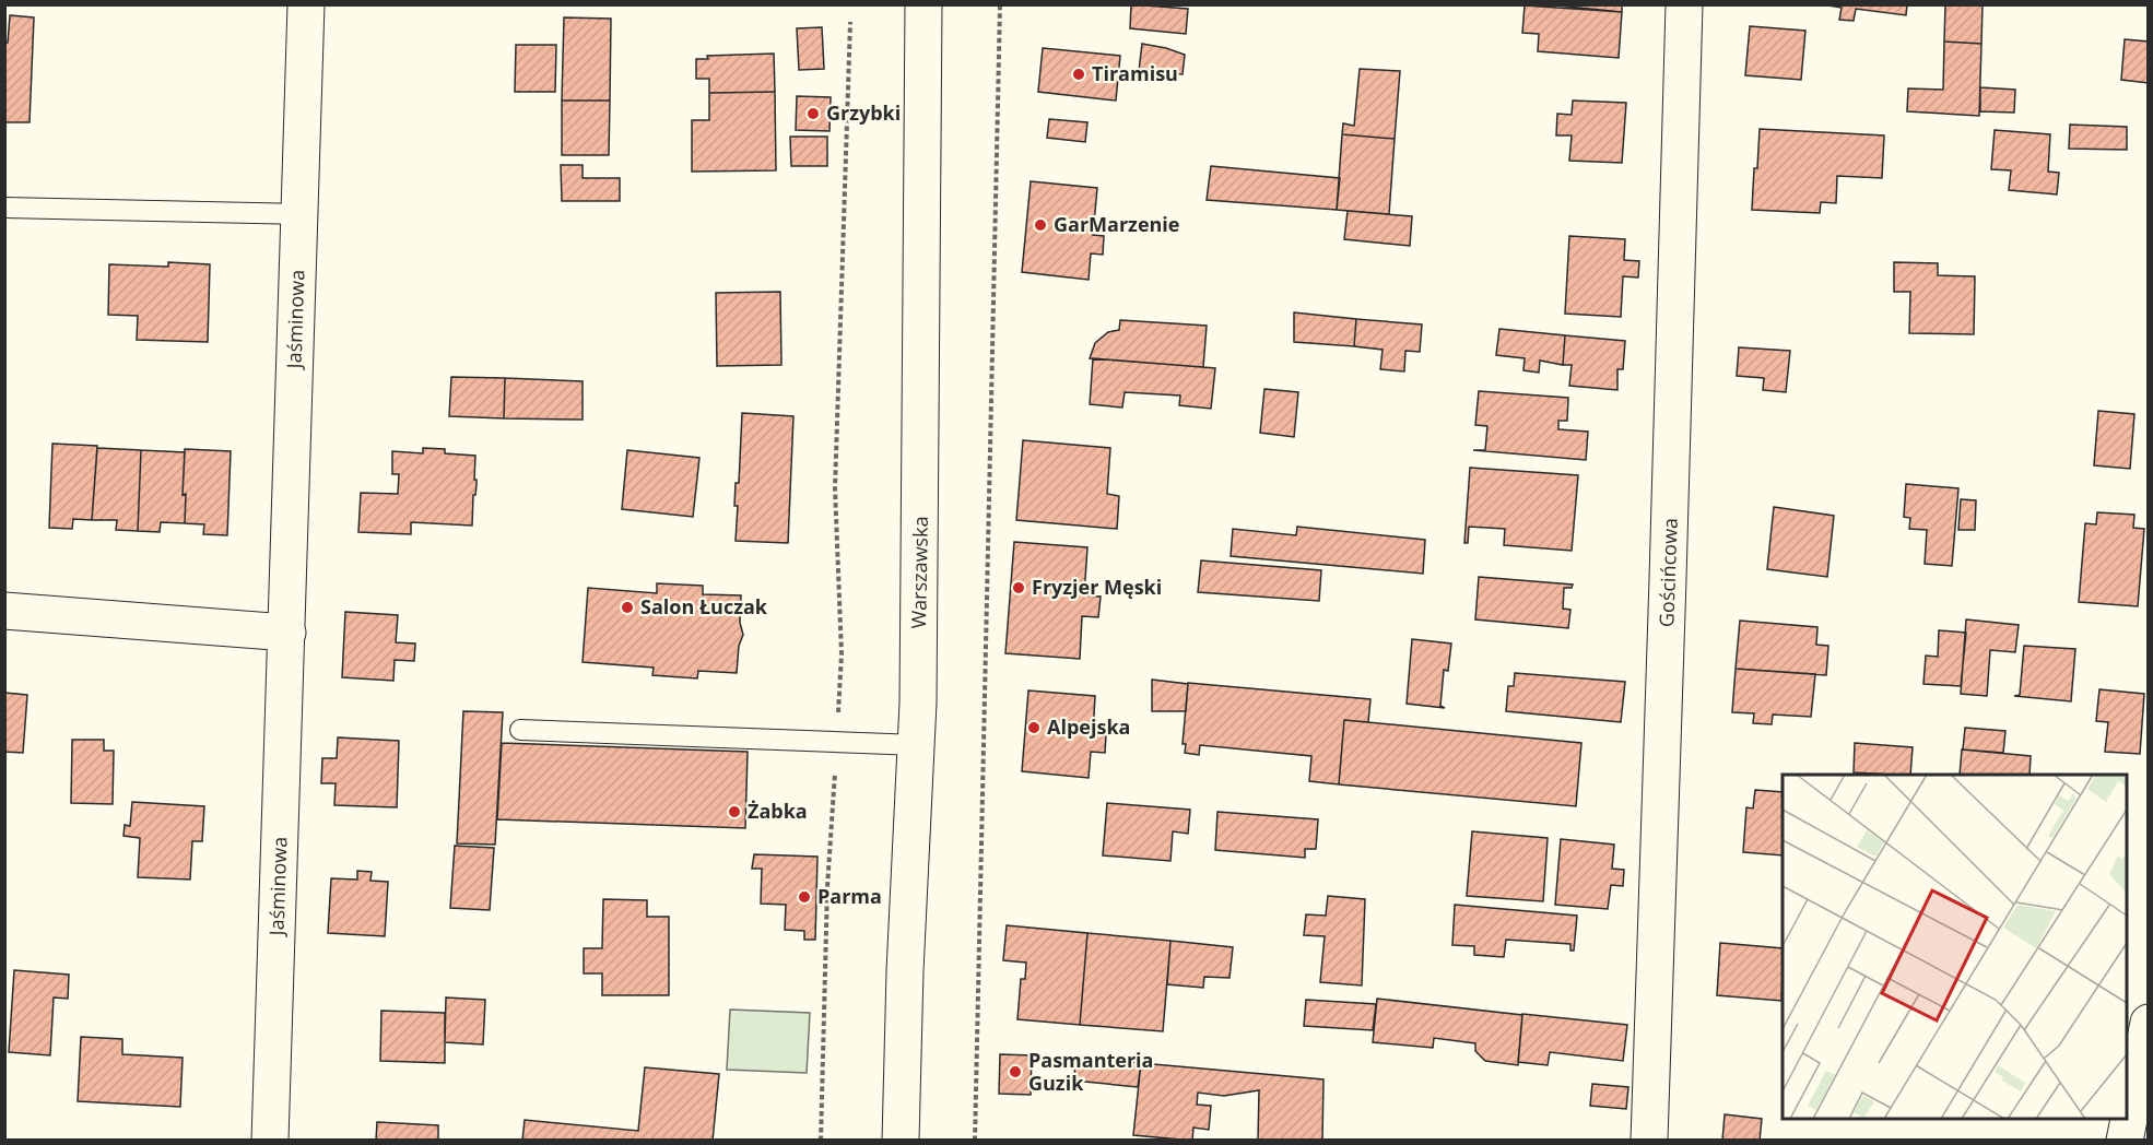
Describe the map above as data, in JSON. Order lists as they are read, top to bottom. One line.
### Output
{"streets":{"street":["Jaśminowa","Warszawska","Gościńcowa"]},"places":["Tiramisu","Grzybki","GarMarzenie","Fryzjer Męski","Salon Łuczak","Alpejska","Żabka","Parma","Pasmanteria Guzik"]}
